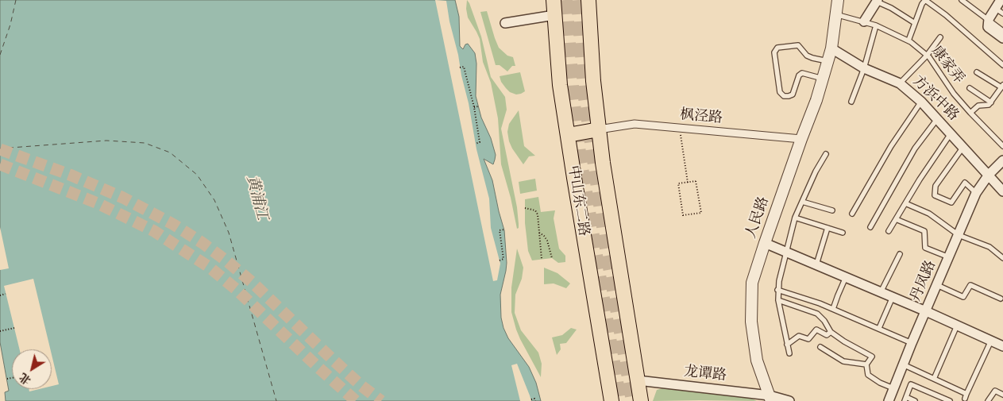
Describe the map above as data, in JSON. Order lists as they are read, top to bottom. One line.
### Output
{"streets":{"main road":["中山东二路"],"street":["方浜中路","枫泾路","人民路","丹凤路","龙谭路"],"lane":["康家弄"]},"crossings":[["康家弄","人民路"],["方浜中路","人民路"],["方浜中路","丹凤路"],["枫泾路","中山东二路"],["枫泾路","人民路"],["中山东二路","龙谭路"],["人民路","龙谭路"]],"water":["黄浦江"],"north":"bottom left"}
